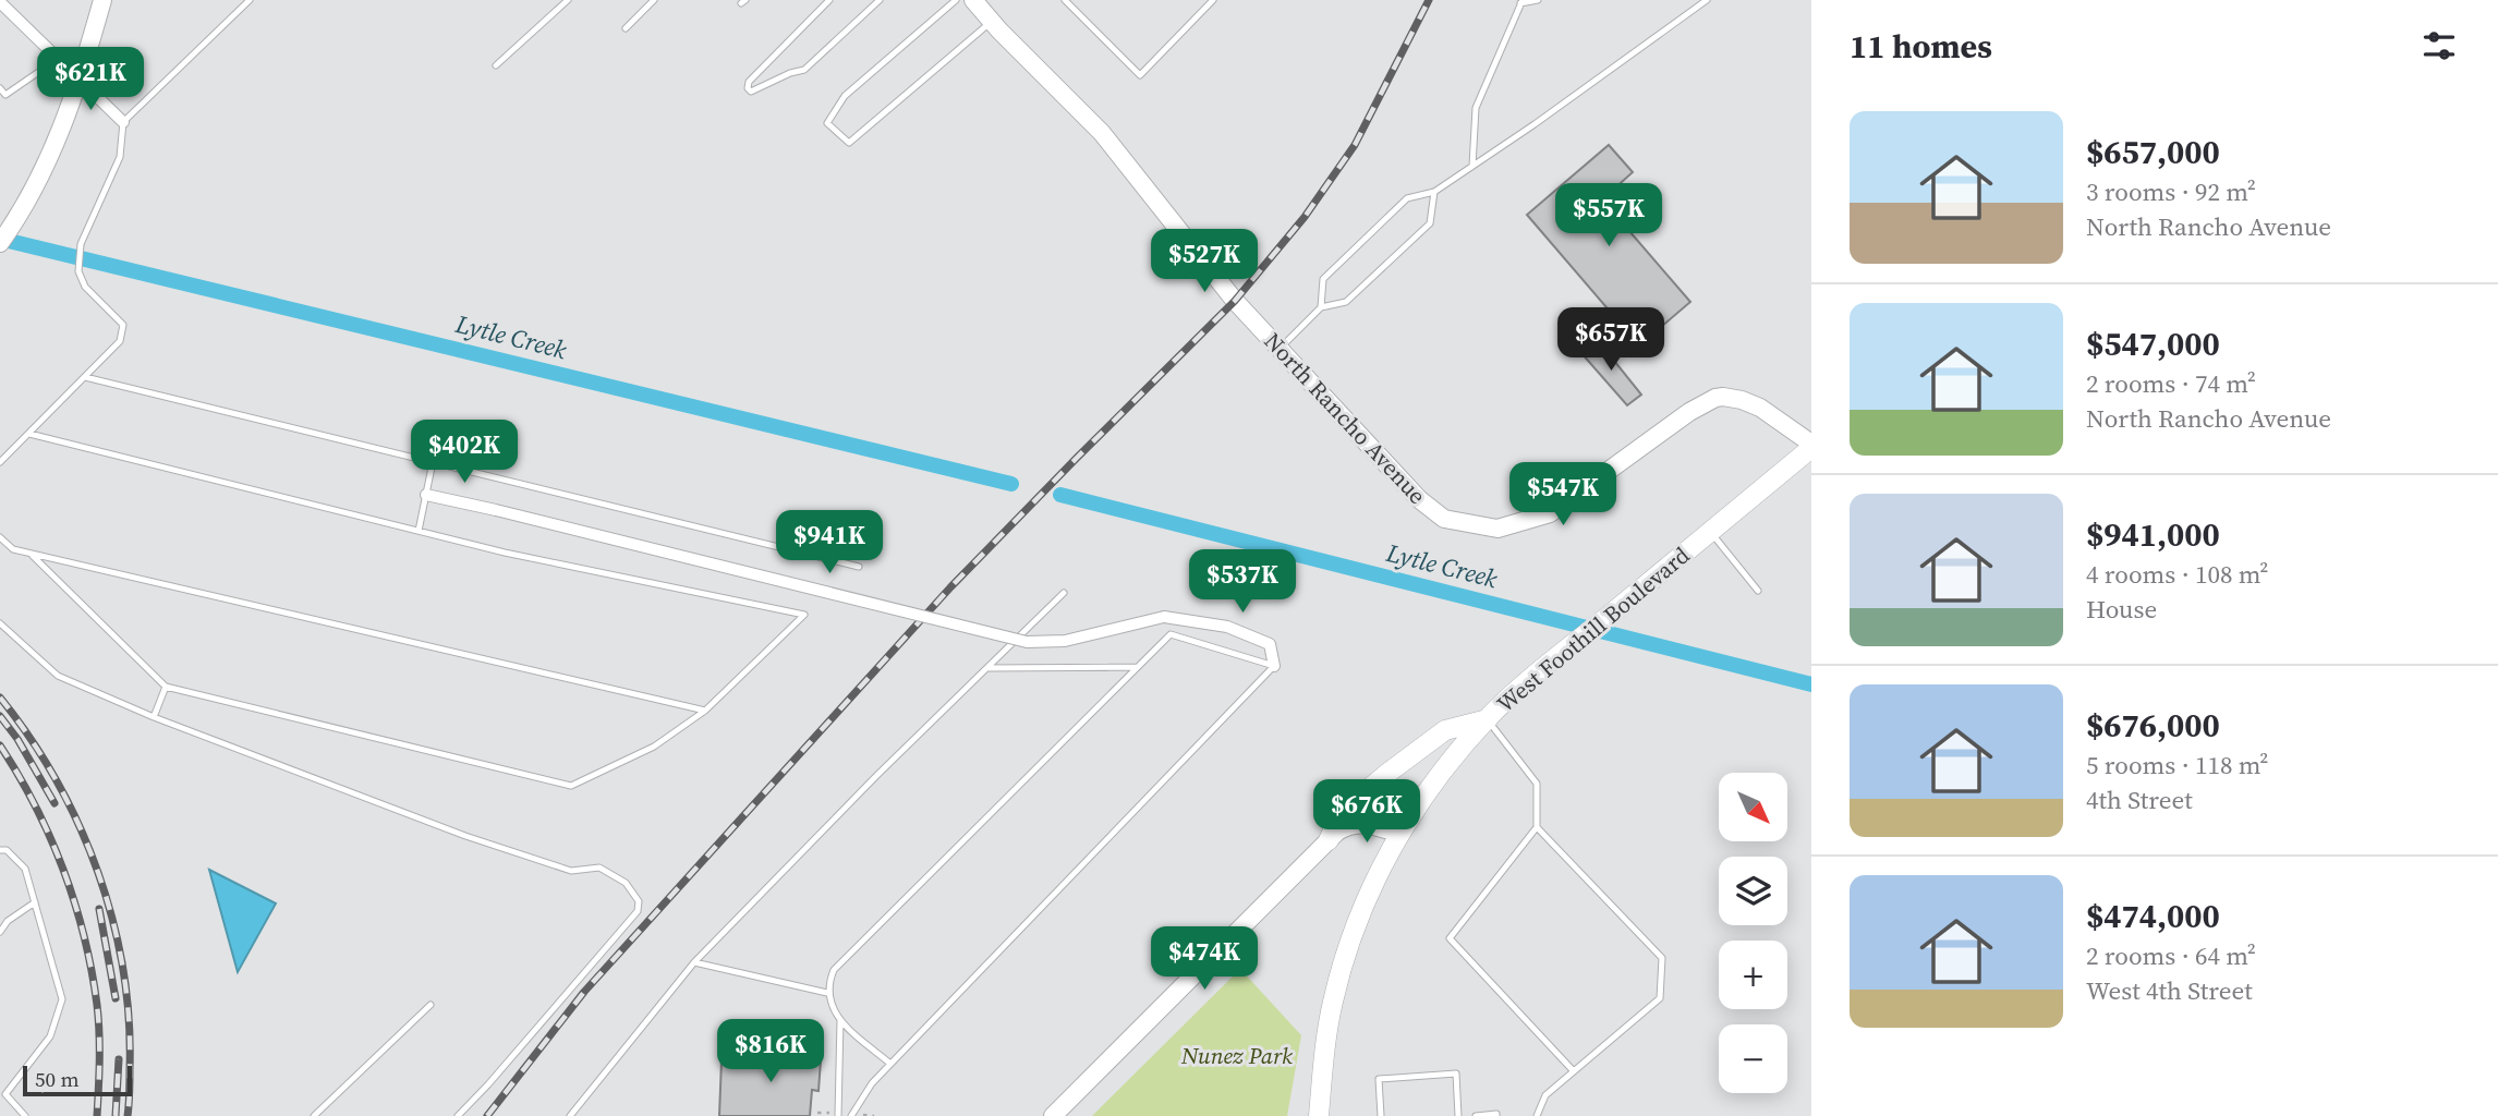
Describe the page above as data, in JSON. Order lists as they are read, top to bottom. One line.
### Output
{"streets":{"main road":["West Foothill Boulevard"],"street":["North Rancho Avenue"]},"crossings":[["North Rancho Avenue","West Foothill Boulevard"]],"water":["Lytle Creek"],"parks":["Nunez Park"],"scale_bar":"50 m","north":"bottom right","page":{"heading":"11 homes","price":["$621K","$557K","$527K","$657K","$402K","$547K","$941K","$537K","$676K","$474K","$816K"],"list":[{"name":"$657,000","note":"3 rooms · 92 m² · North Rancho Avenue"},{"name":"$547,000","note":"2 rooms · 74 m² · North Rancho Avenue"},{"name":"$941,000","note":"4 rooms · 108 m² · House"},{"name":"$676,000","note":"5 rooms · 118 m² · 4th Street"},{"name":"$474,000","note":"2 rooms · 64 m² · West 4th Street"}],"map_buttons":["+","−"],"scale":"50 m"}}
